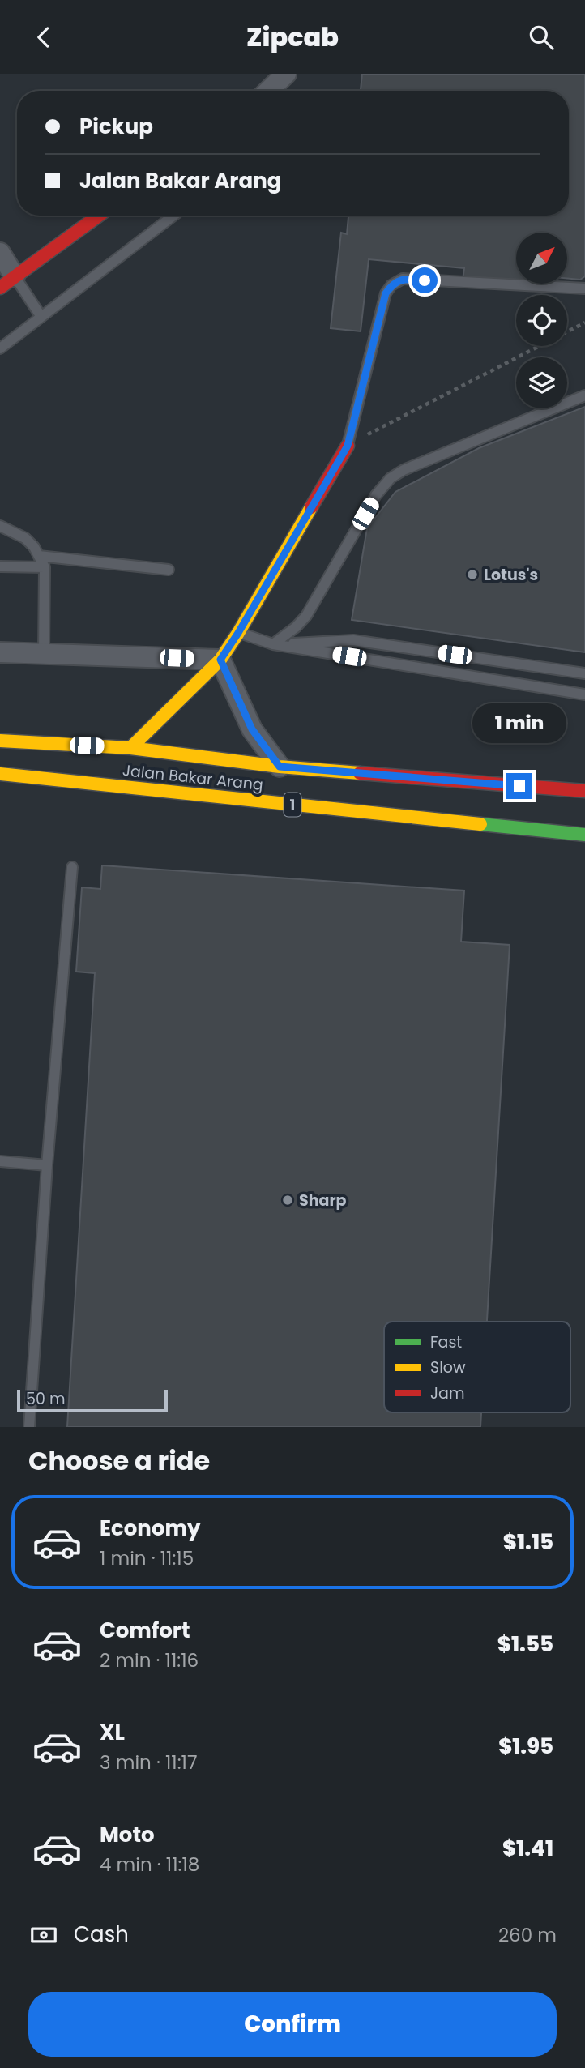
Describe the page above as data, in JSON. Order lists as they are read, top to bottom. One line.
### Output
{"streets":{"main road":["Jalan Bakar Arang","1"]},"places":["Lotus's","Sharp"],"legend":["Fast","Slow","Jam"],"scale_bar":"50 m","north":"top right","page":{"header":"Zipcab","banner":["Pickup","Jalan Bakar Arang"],"bubble":"1 min","scale":"50 m","heading":"Choose a ride","list":[{"name":"Economy","note":"1 min · 11:15","value":"$1.15"},{"name":"Comfort","note":"2 min · 11:16","value":"$1.55"},{"name":"XL","note":"3 min · 11:17","value":"$1.95"},{"name":"Moto","note":"4 min · 11:18","value":"$1.41"}],"pay":["Cash","260 m"],"buttons":"Confirm"}}
